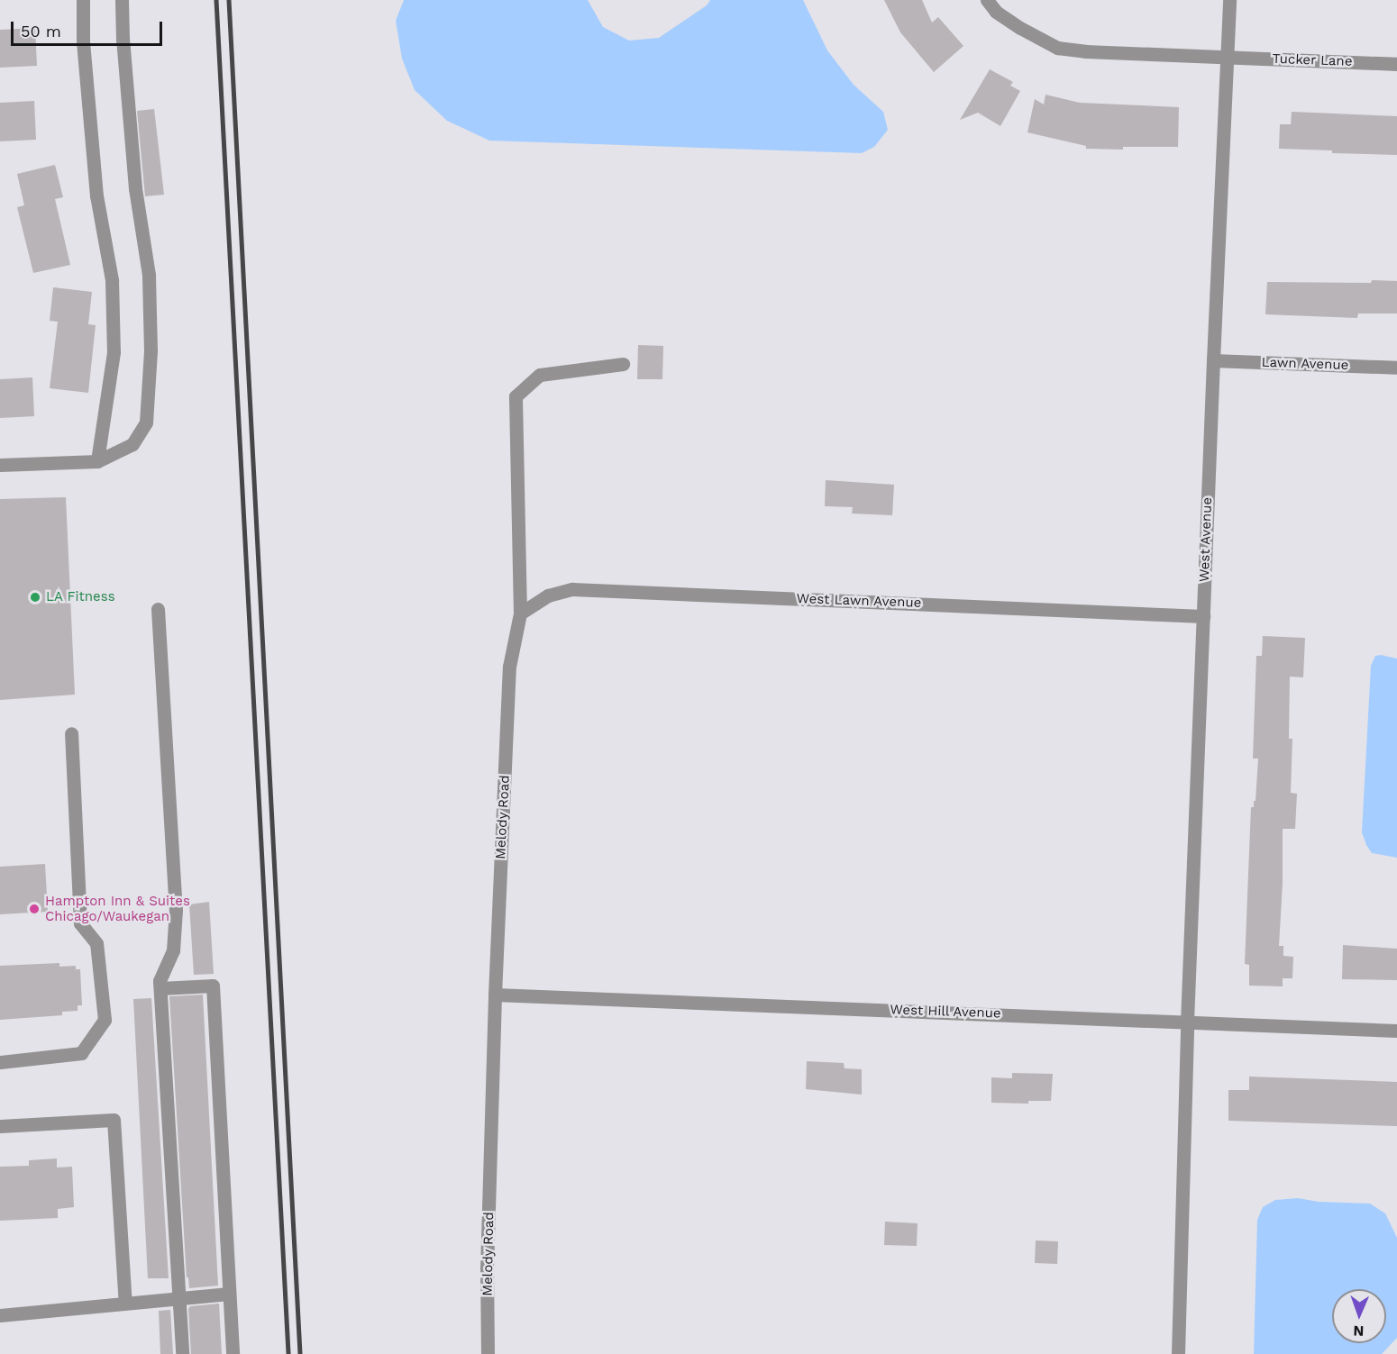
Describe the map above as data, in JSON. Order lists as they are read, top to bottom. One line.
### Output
{"streets":{"street":["Tucker Lane","Lawn Avenue","West Avenue","West Lawn Avenue","Melody Road","West Hill Avenue"]},"crossings":[["Tucker Lane","West Avenue"],["Lawn Avenue","West Avenue"],["West Avenue","West Lawn Avenue"],["West Avenue","West Hill Avenue"],["West Lawn Avenue","Melody Road"],["Melody Road","West Hill Avenue"]],"places":["LA Fitness","Hampton Inn & Suites Chicago/Waukegan"],"scale_bar":"50 m","north":"bottom"}
